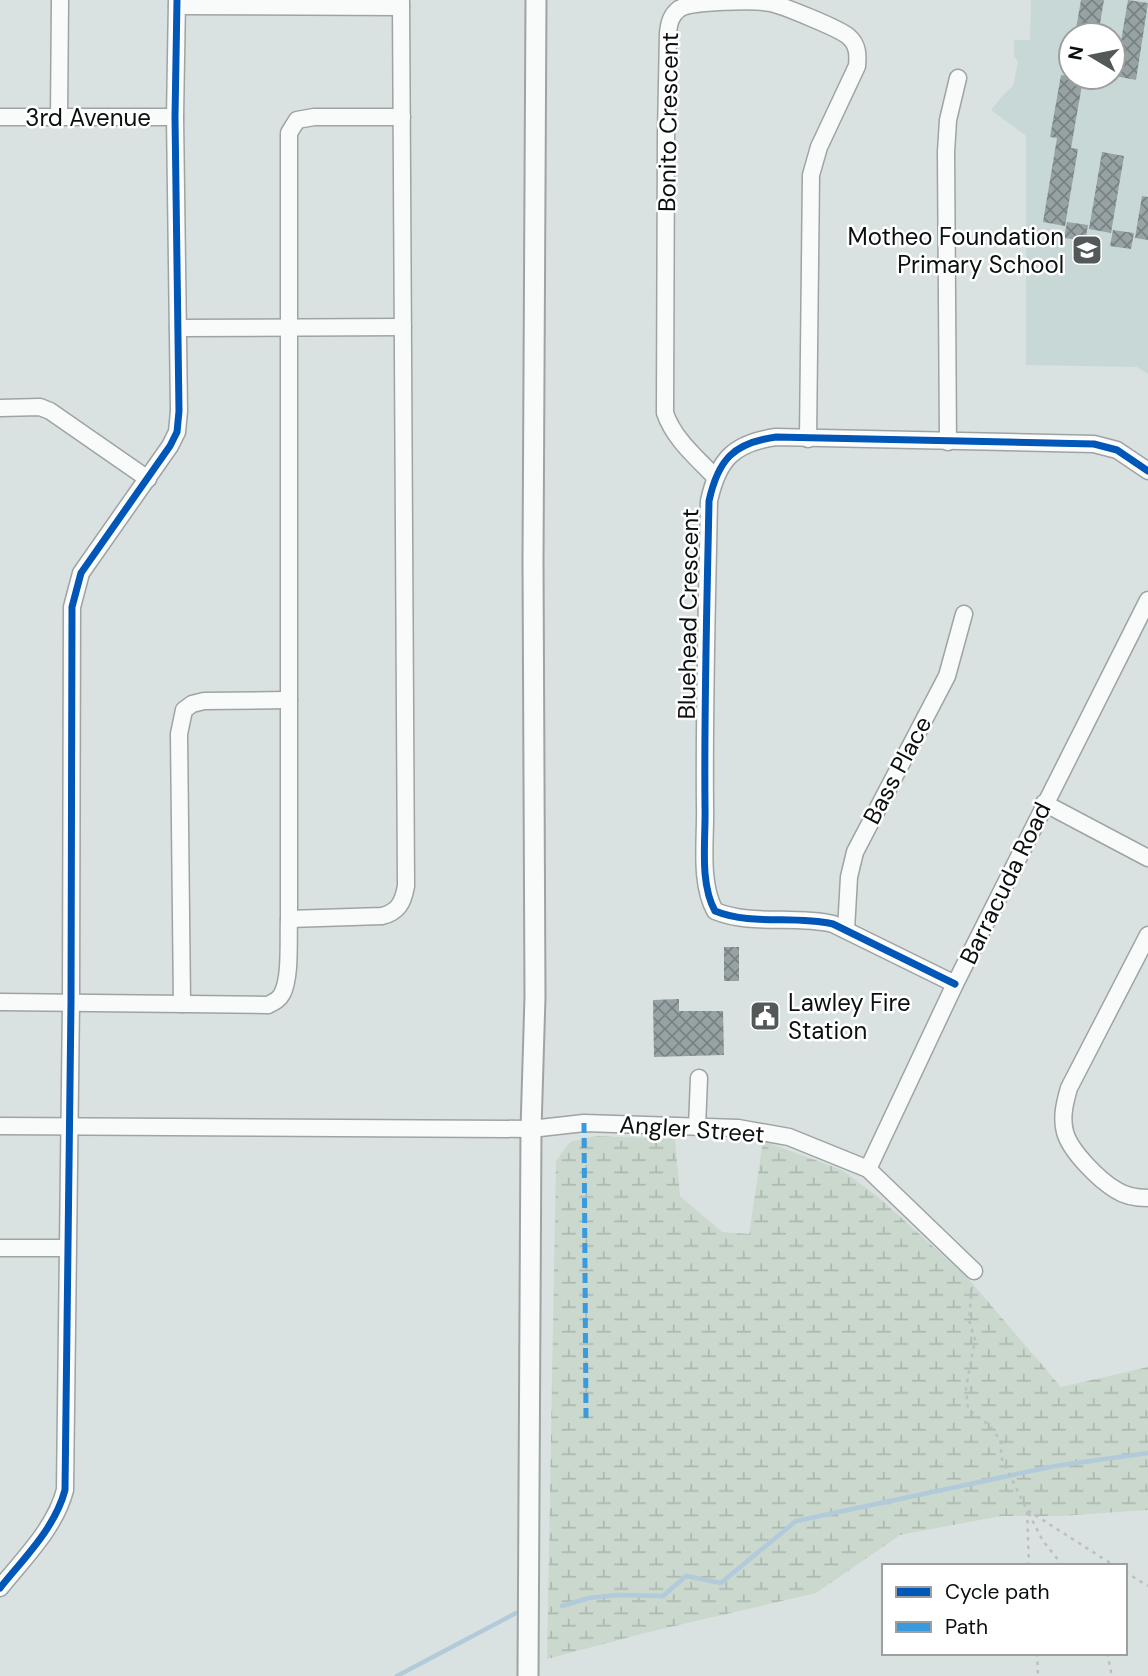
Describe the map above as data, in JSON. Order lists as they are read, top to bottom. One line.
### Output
{"streets":{"street":["3rd Avenue","Bonito Crescent","Bluehead Crescent","Bass Place","Barracuda Road","Angler Street"]},"crossings":[["Bonito Crescent","Bluehead Crescent"],["Bluehead Crescent","Bass Place"],["Bluehead Crescent","Barracuda Road"],["Barracuda Road","Angler Street"]],"places":{"school or university":["Motheo Foundation Primary School"],"public building":["Lawley Fire Station"]},"legend":["Cycle path","Path"],"north":"left"}
